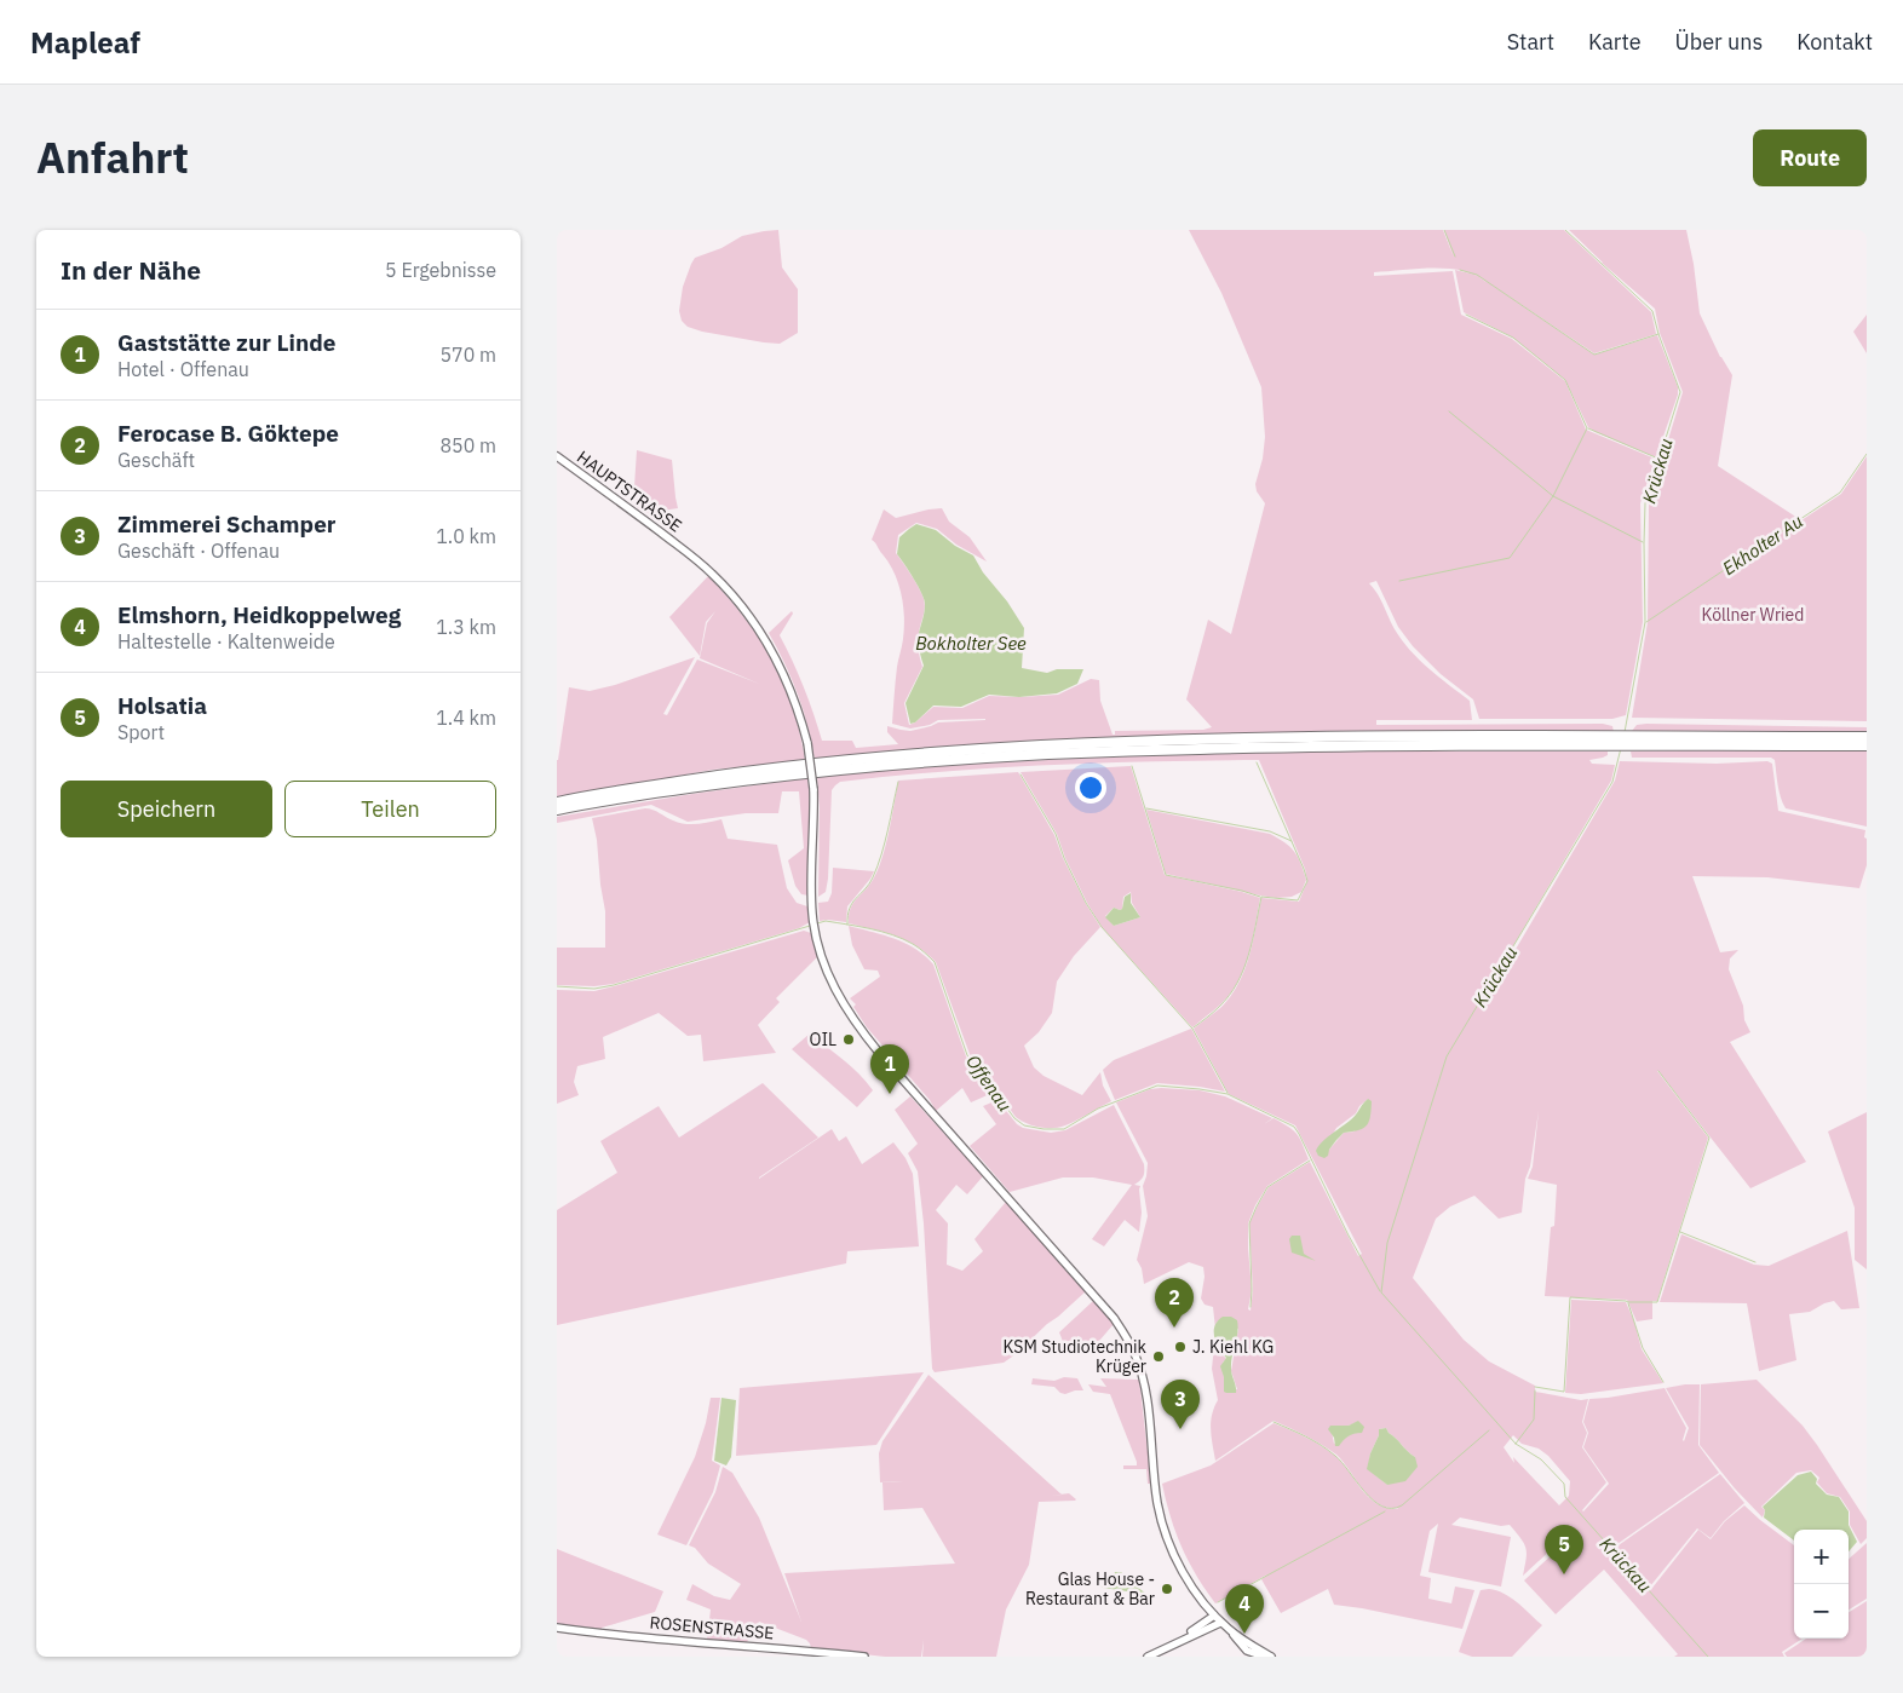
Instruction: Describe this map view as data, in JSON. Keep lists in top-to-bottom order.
{
  "streets": {
    "main road": ["HAUPTSTRASSE", "ROSENSTRASSE"]
  },
  "water": [
    "Krückau",
    "Ekholter Au",
    "Bokholter See",
    "Offenau"
  ],
  "parks": ["Köllner Wried"],
  "places": [
    "OIL",
    "J. Kiehl KG",
    "KSM Studiotechnik Krüger",
    "Glas House - Restaurant & Bar"
  ],
  "page": {
    "header": "Mapleaf",
    "nav": [
      "Start",
      "Karte",
      "Über uns",
      "Kontakt"
    ],
    "title": "Anfahrt",
    "buttons": [
      "Route",
      ["Speichern", "Teilen"]
    ],
    "heading": ["In der Nähe", "5 Ergebnisse"],
    "list": [
      {
        "mark": "1",
        "name": "Gaststätte zur Linde",
        "note": "Hotel · Offenau",
        "value": "570 m"
      },
      {
        "mark": "2",
        "name": "Ferocase B. Göktepe",
        "note": "Geschäft",
        "value": "850 m"
      },
      {
        "mark": "3",
        "name": "Zimmerei Schamper",
        "note": "Geschäft · Offenau",
        "value": "1.0 km"
      },
      {
        "mark": "4",
        "name": "Elmshorn, Heidkoppelweg",
        "note": "Haltestelle · Kaltenweide",
        "value": "1.3 km"
      },
      {
        "mark": "5",
        "name": "Holsatia",
        "note": "Sport",
        "value": "1.4 km"
      }
    ],
    "pins": [
      "1",
      "2",
      "3",
      "5",
      "4"
    ],
    "map_buttons": ["+", "−"]
  }
}
